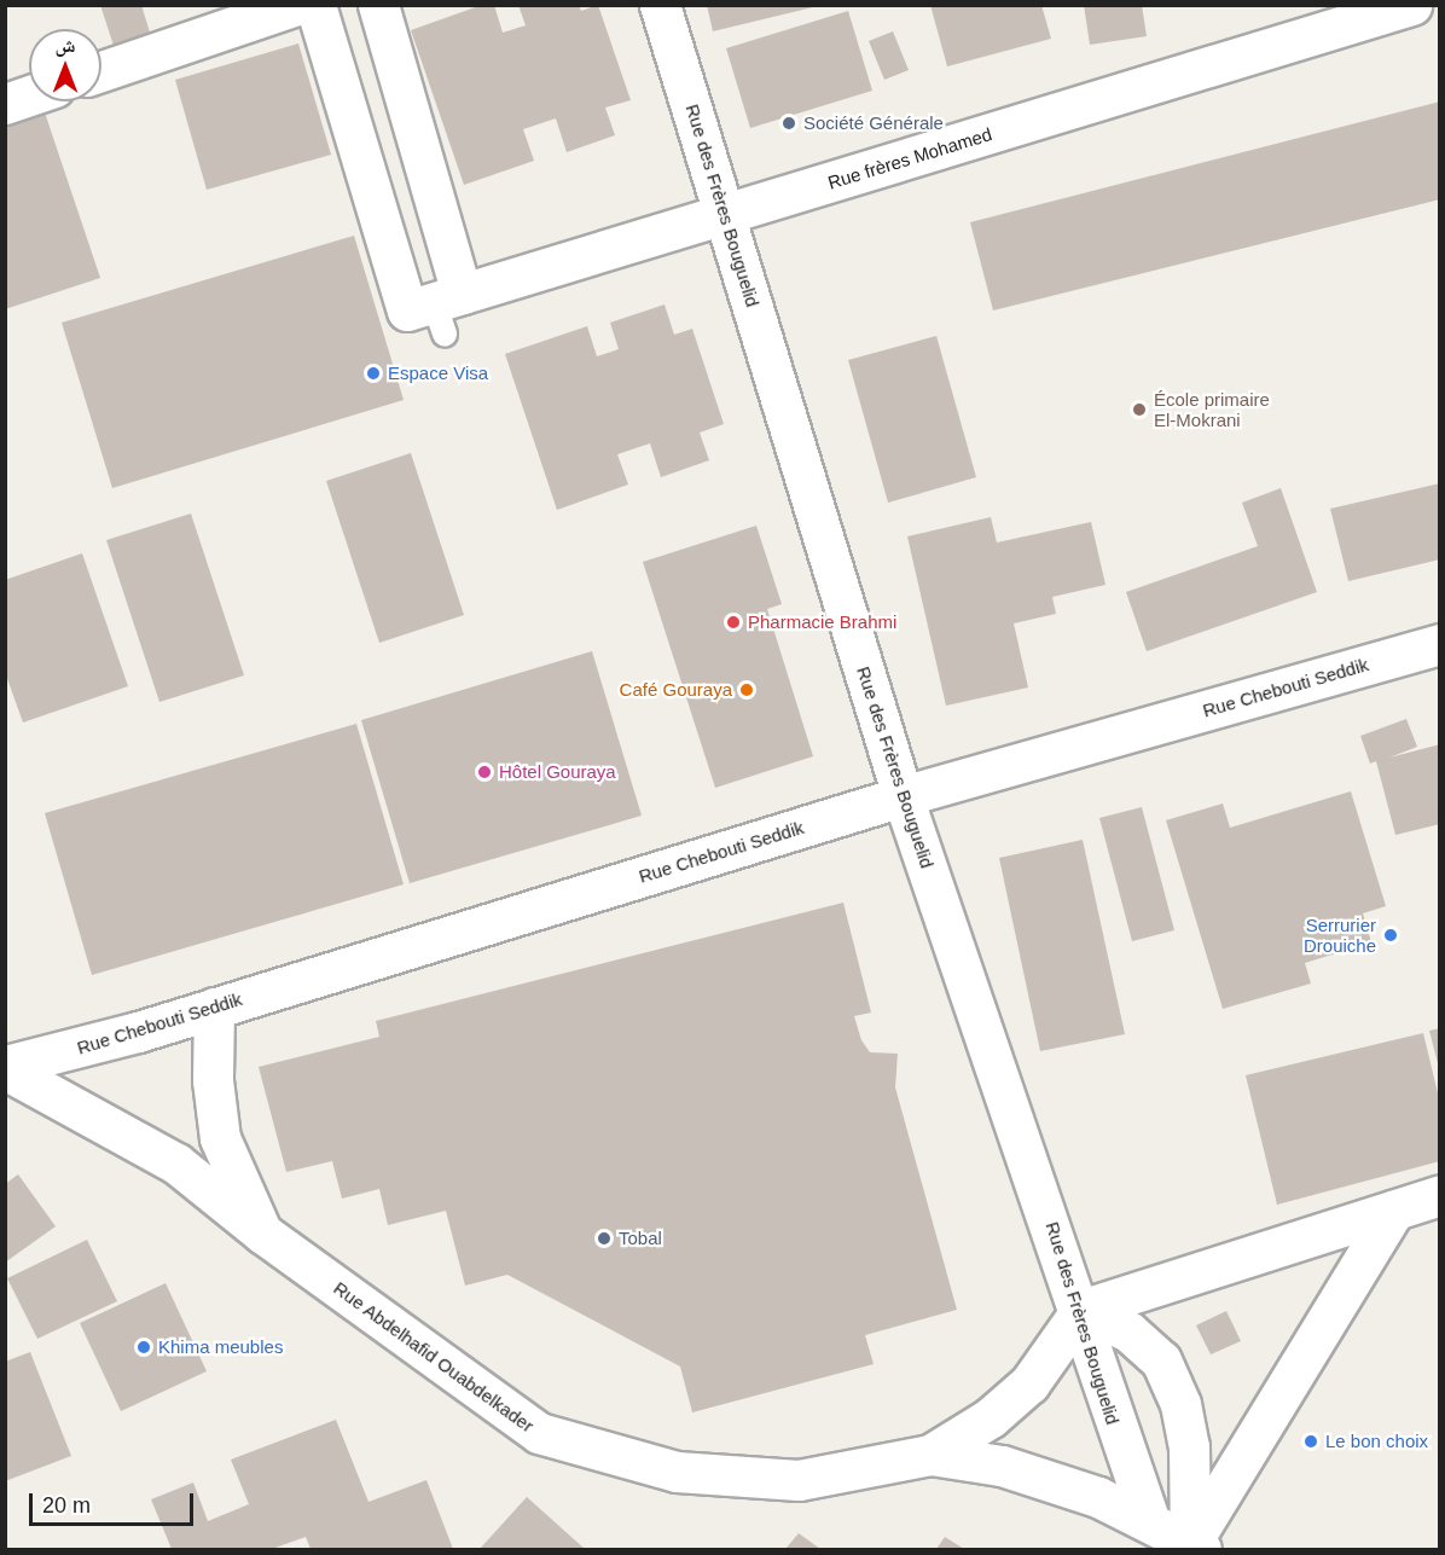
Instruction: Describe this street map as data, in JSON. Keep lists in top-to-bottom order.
{
  "streets": {
    "street": [
      "Rue frères Mohamed",
      "Rue des Frères Bouguelid",
      "Rue Chebouti Seddik",
      "Rue Abdelhafid Ouabdelkader"
    ]
  },
  "crossings": [
    ["Rue frères Mohamed", "Rue des Frères Bouguelid"],
    ["Rue des Frères Bouguelid", "Rue Chebouti Seddik"],
    ["Rue des Frères Bouguelid", "Rue Abdelhafid Ouabdelkader"],
    ["Rue Chebouti Seddik", "Rue Abdelhafid Ouabdelkader"]
  ],
  "places": [
    "Société Générale",
    "Espace Visa",
    "École primaire El-Mokrani",
    "Pharmacie Brahmi",
    "Café Gouraya",
    "Hôtel Gouraya",
    "Serrurier Drouiche",
    "Tobal",
    "Khima meubles",
    "Le bon choix"
  ],
  "scale_bar": "20 m",
  "north": "top"
}
